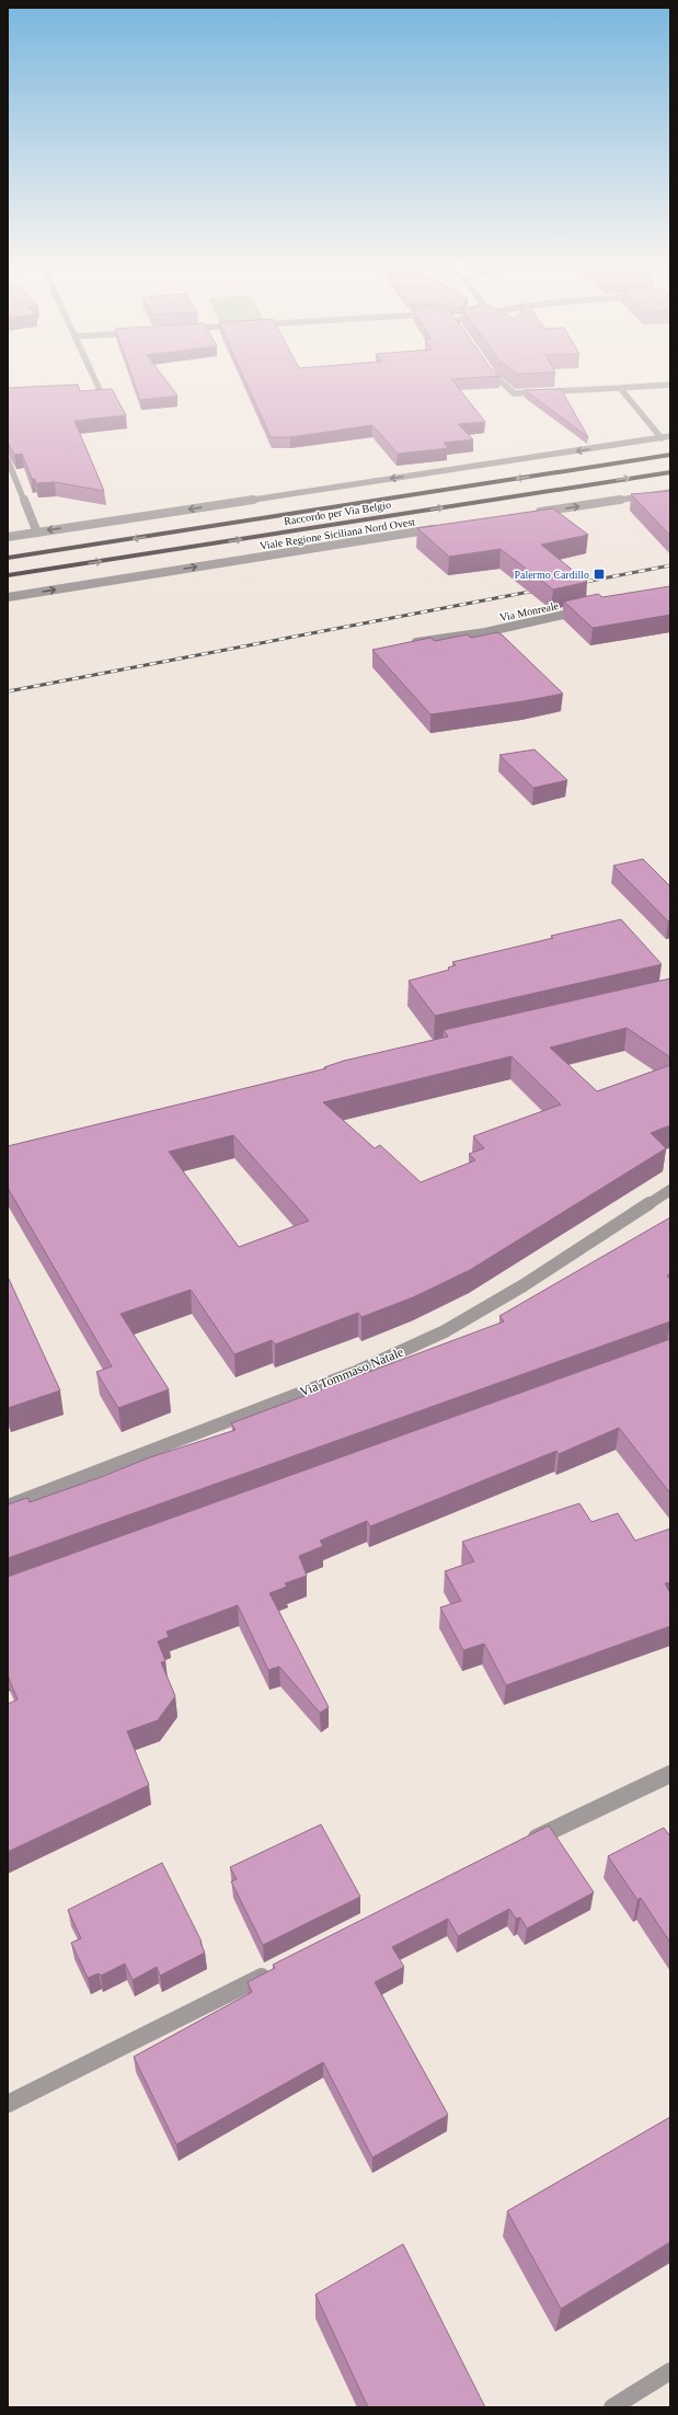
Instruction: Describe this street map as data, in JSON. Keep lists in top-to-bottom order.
{
  "streets": {
    "highway": ["Raccordo per Via Belgio"],
    "street": ["Viale Regione Siciliana Nord Ovest", "Via Monreale", "Via Tommaso Natale"]
  },
  "places": {
    "transit": ["Palermo Cardillo"]
  }
}
